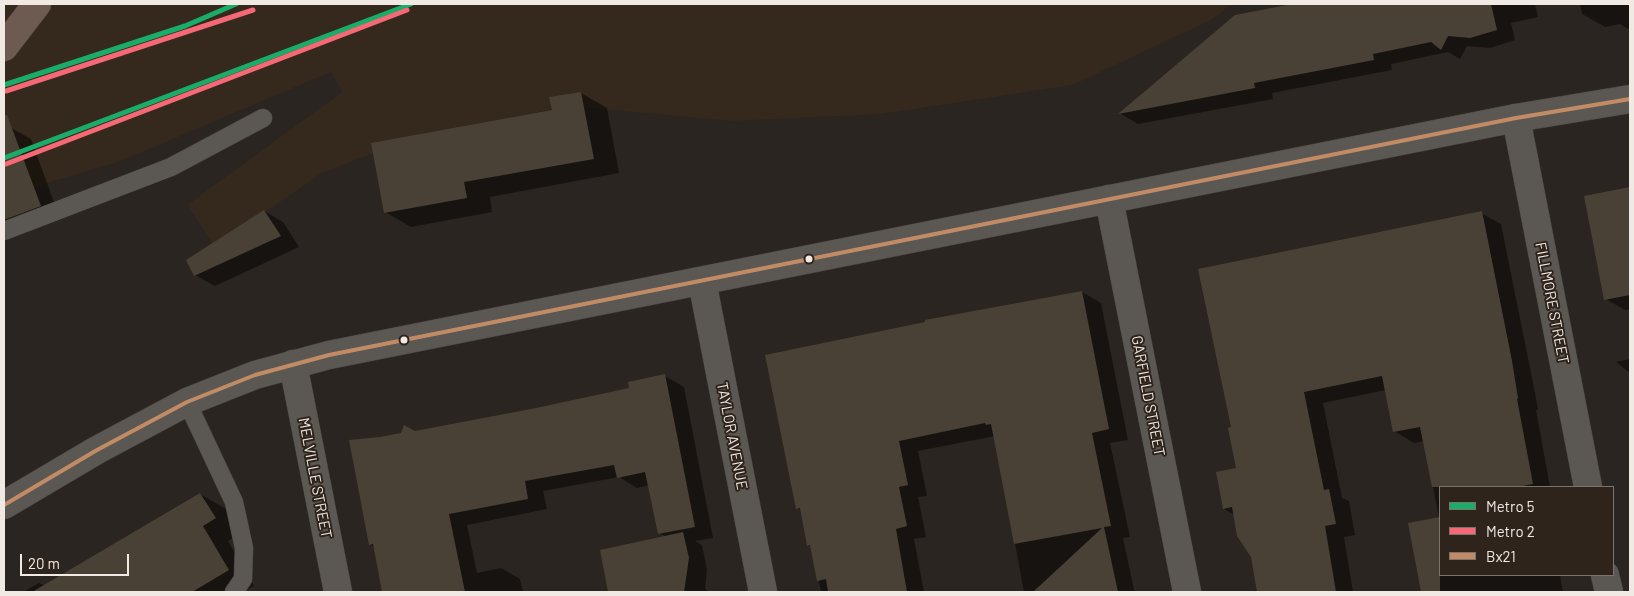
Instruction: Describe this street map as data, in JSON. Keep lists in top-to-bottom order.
{
  "streets": {
    "main road": [
      "FILLMORE STREET",
      "GARFIELD STREET",
      "TAYLOR AVENUE",
      "MELVILLE STREET"
    ]
  },
  "lines": ["metro line 5", "metro line 2", "transit line Bx21"],
  "legend": ["Metro 5", "Metro 2", "Bx21"],
  "scale_bar": "20 m"
}
